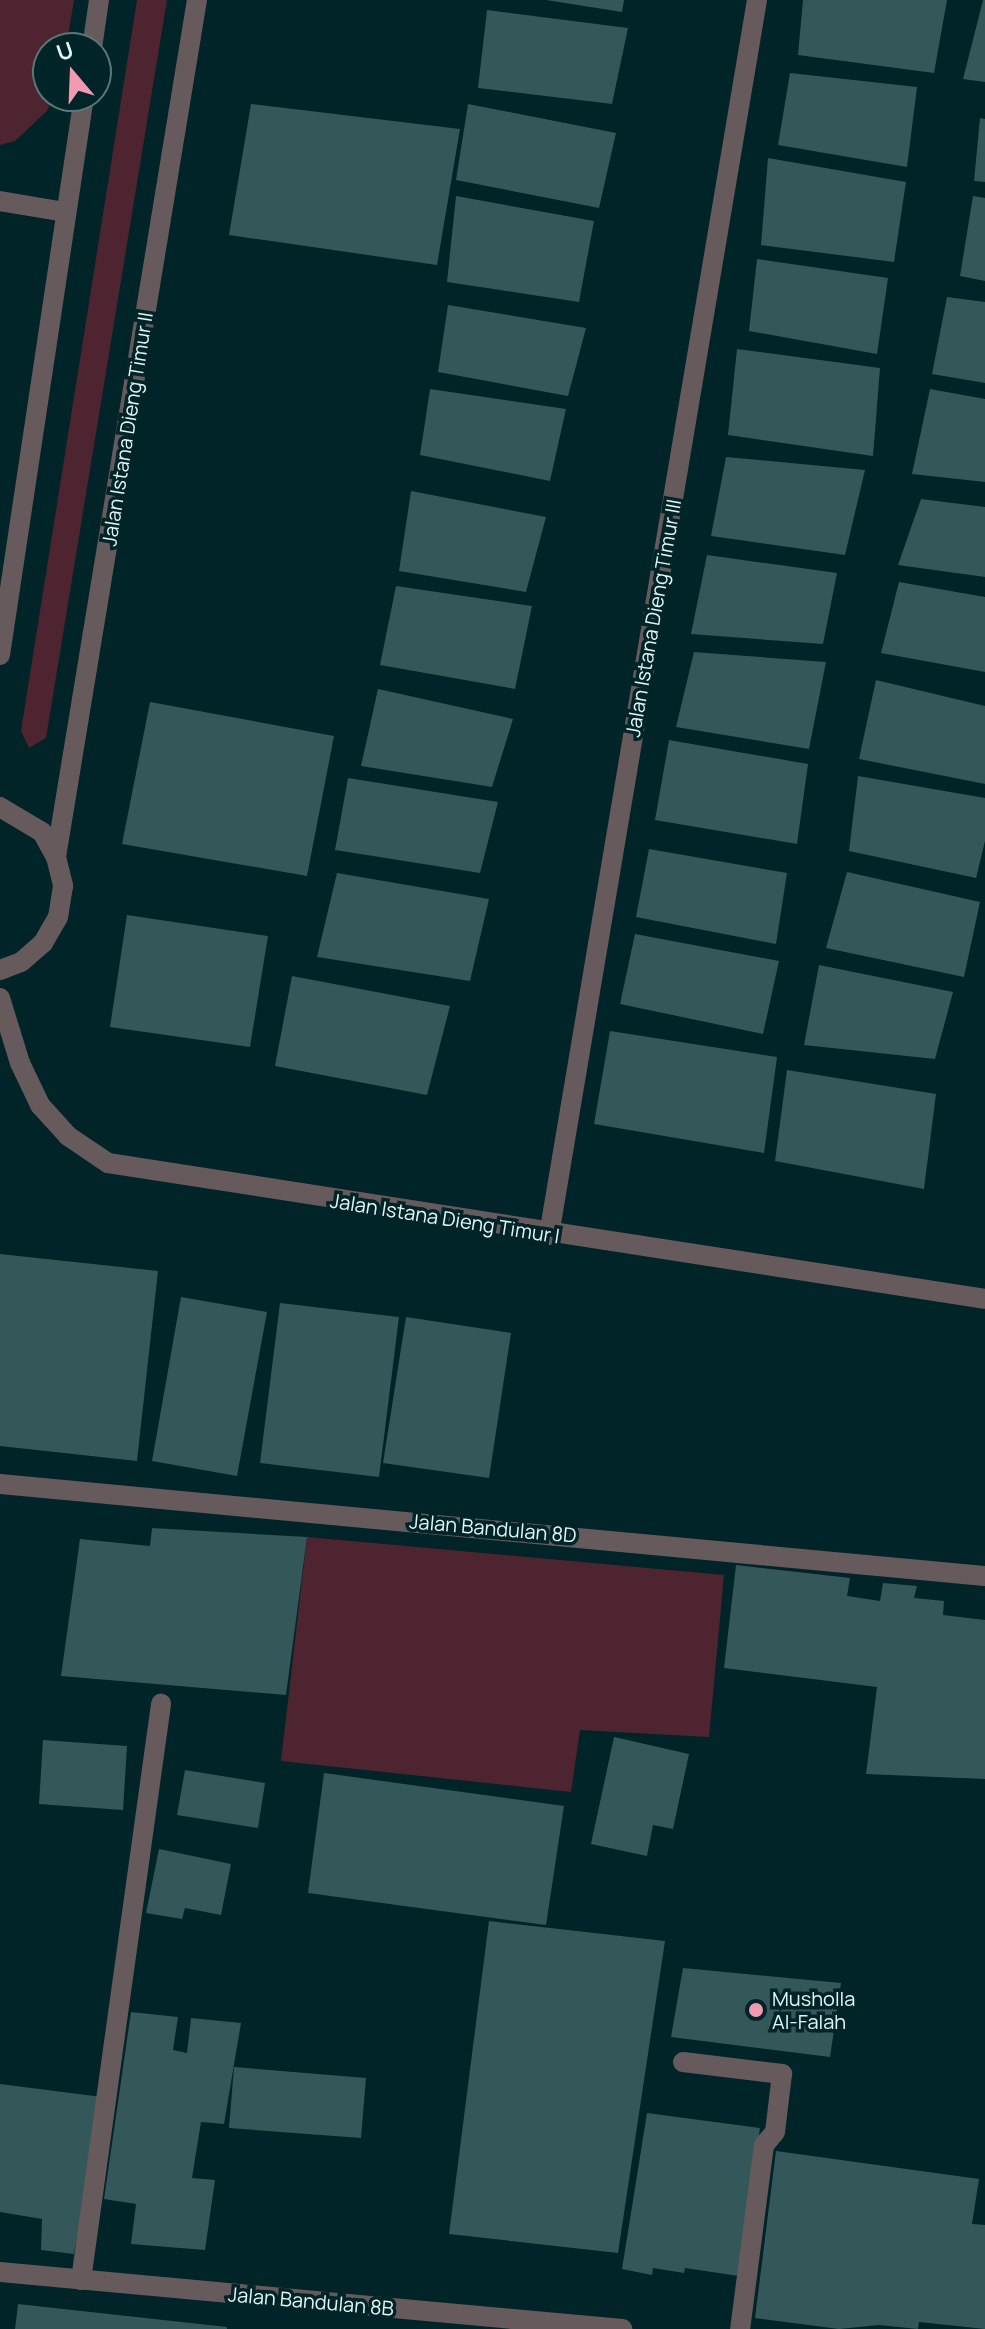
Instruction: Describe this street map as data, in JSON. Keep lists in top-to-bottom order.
{
  "streets": {
    "street": [
      "Jalan Istana Dieng Timur II",
      "Jalan Istana Dieng Timur III",
      "Jalan Istana Dieng Timur I",
      "Jalan Bandulan 8D",
      "Jalan Bandulan 8B"
    ]
  },
  "crossings": [
    ["Jalan Istana Dieng Timur III", "Jalan Istana Dieng Timur I"]
  ],
  "places": ["Musholla Al-Falah"],
  "north": "top"
}
